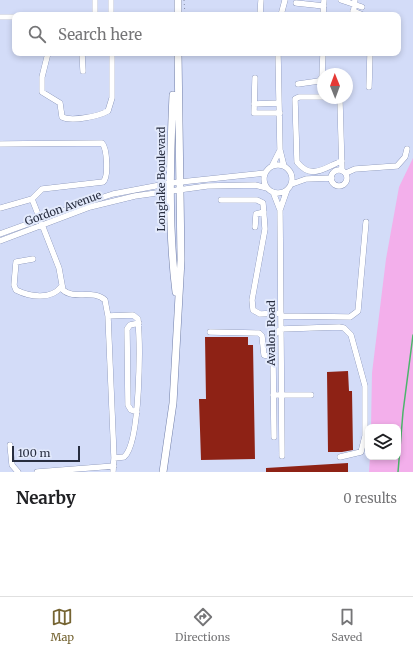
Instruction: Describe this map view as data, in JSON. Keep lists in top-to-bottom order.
{
  "streets": {
    "main road": ["Longlake Boulevard"],
    "street": ["Gordon Avenue", "Avalon Road"]
  },
  "crossings": [
    ["Longlake Boulevard", "Gordon Avenue"],
    ["Gordon Avenue", "Avalon Road"]
  ],
  "scale_bar": "100 m",
  "north": "top",
  "page": {
    "search": "Search here",
    "scale": "100 m",
    "heading": ["Nearby", "0 results"],
    "nav": ["Map", "Directions", "Saved"]
  }
}
